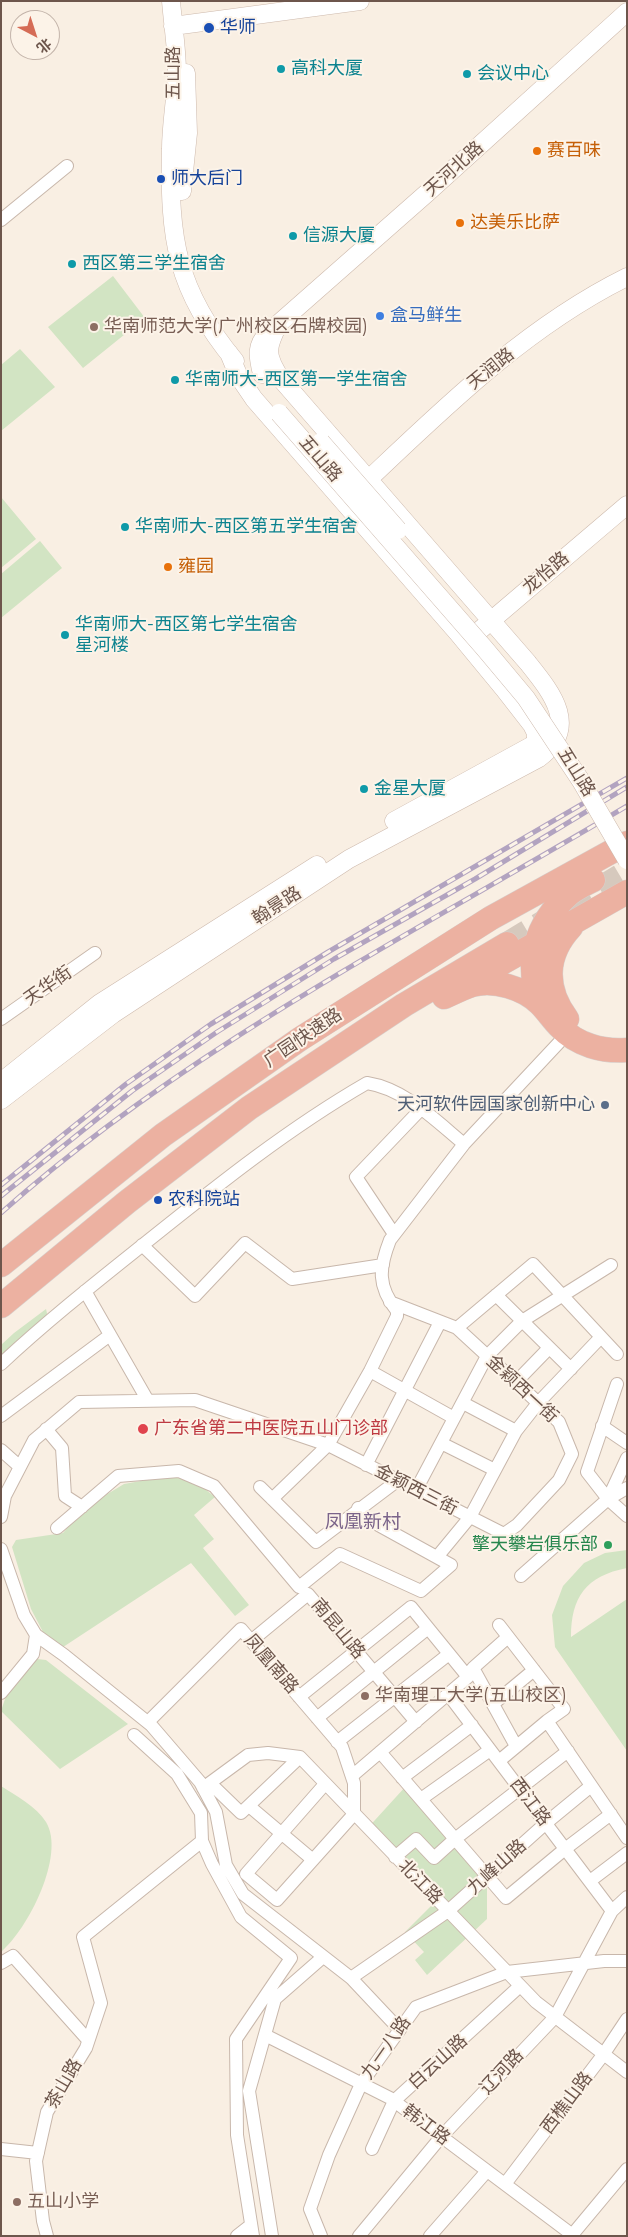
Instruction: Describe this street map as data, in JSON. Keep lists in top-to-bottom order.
{
  "streets": {
    "highway": ["广园快速路"],
    "street": [
      "五山路",
      "天河北路",
      "天润路",
      "龙怡路",
      "翰景路",
      "天华街",
      "金颖西一街",
      "金颖西三街",
      "南昆山路",
      "凤凰南路",
      "西江路",
      "九峰山路",
      "北江路",
      "九一八路",
      "白云山路",
      "辽河路",
      "茶山路",
      "西樵山路",
      "韩江路"
    ]
  },
  "crossings": [
    ["五山路", "天河北路"],
    ["龙怡路", "翰景路"],
    ["金颖西一街", "金颖西三街"],
    ["南昆山路", "凤凰南路"],
    ["凤凰南路", "北江路"],
    ["西江路", "九峰山路"],
    ["西江路", "辽河路"],
    ["九峰山路", "北江路"],
    ["北江路", "九一八路"],
    ["北江路", "白云山路"],
    ["北江路", "辽河路"],
    ["北江路", "西樵山路"],
    ["九一八路", "辽河路"],
    ["九一八路", "韩江路"],
    ["白云山路", "韩江路"],
    ["辽河路", "韩江路"],
    ["西樵山路", "韩江路"]
  ],
  "districts": ["凤凰新村"],
  "places": [
    "华师",
    "高科大厦",
    "会议中心",
    "赛百味",
    "师大后门",
    "达美乐比萨",
    "信源大厦",
    "西区第三学生宿舍",
    "盒马鲜生",
    "华南师范大学(广州校区石牌校园)",
    "华南师大-西区第一学生宿舍",
    "华南师大-西区第五学生宿舍",
    "雍园",
    "华南师大-西区第七学生宿舍 星河楼",
    "金星大厦",
    "天河软件园国家创新中心",
    "农科院站",
    "广东省第二中医院五山门诊部",
    "擎天攀岩俱乐部",
    "华南理工大学(五山校区)",
    "五山小学"
  ],
  "north": "bottom right"
}
